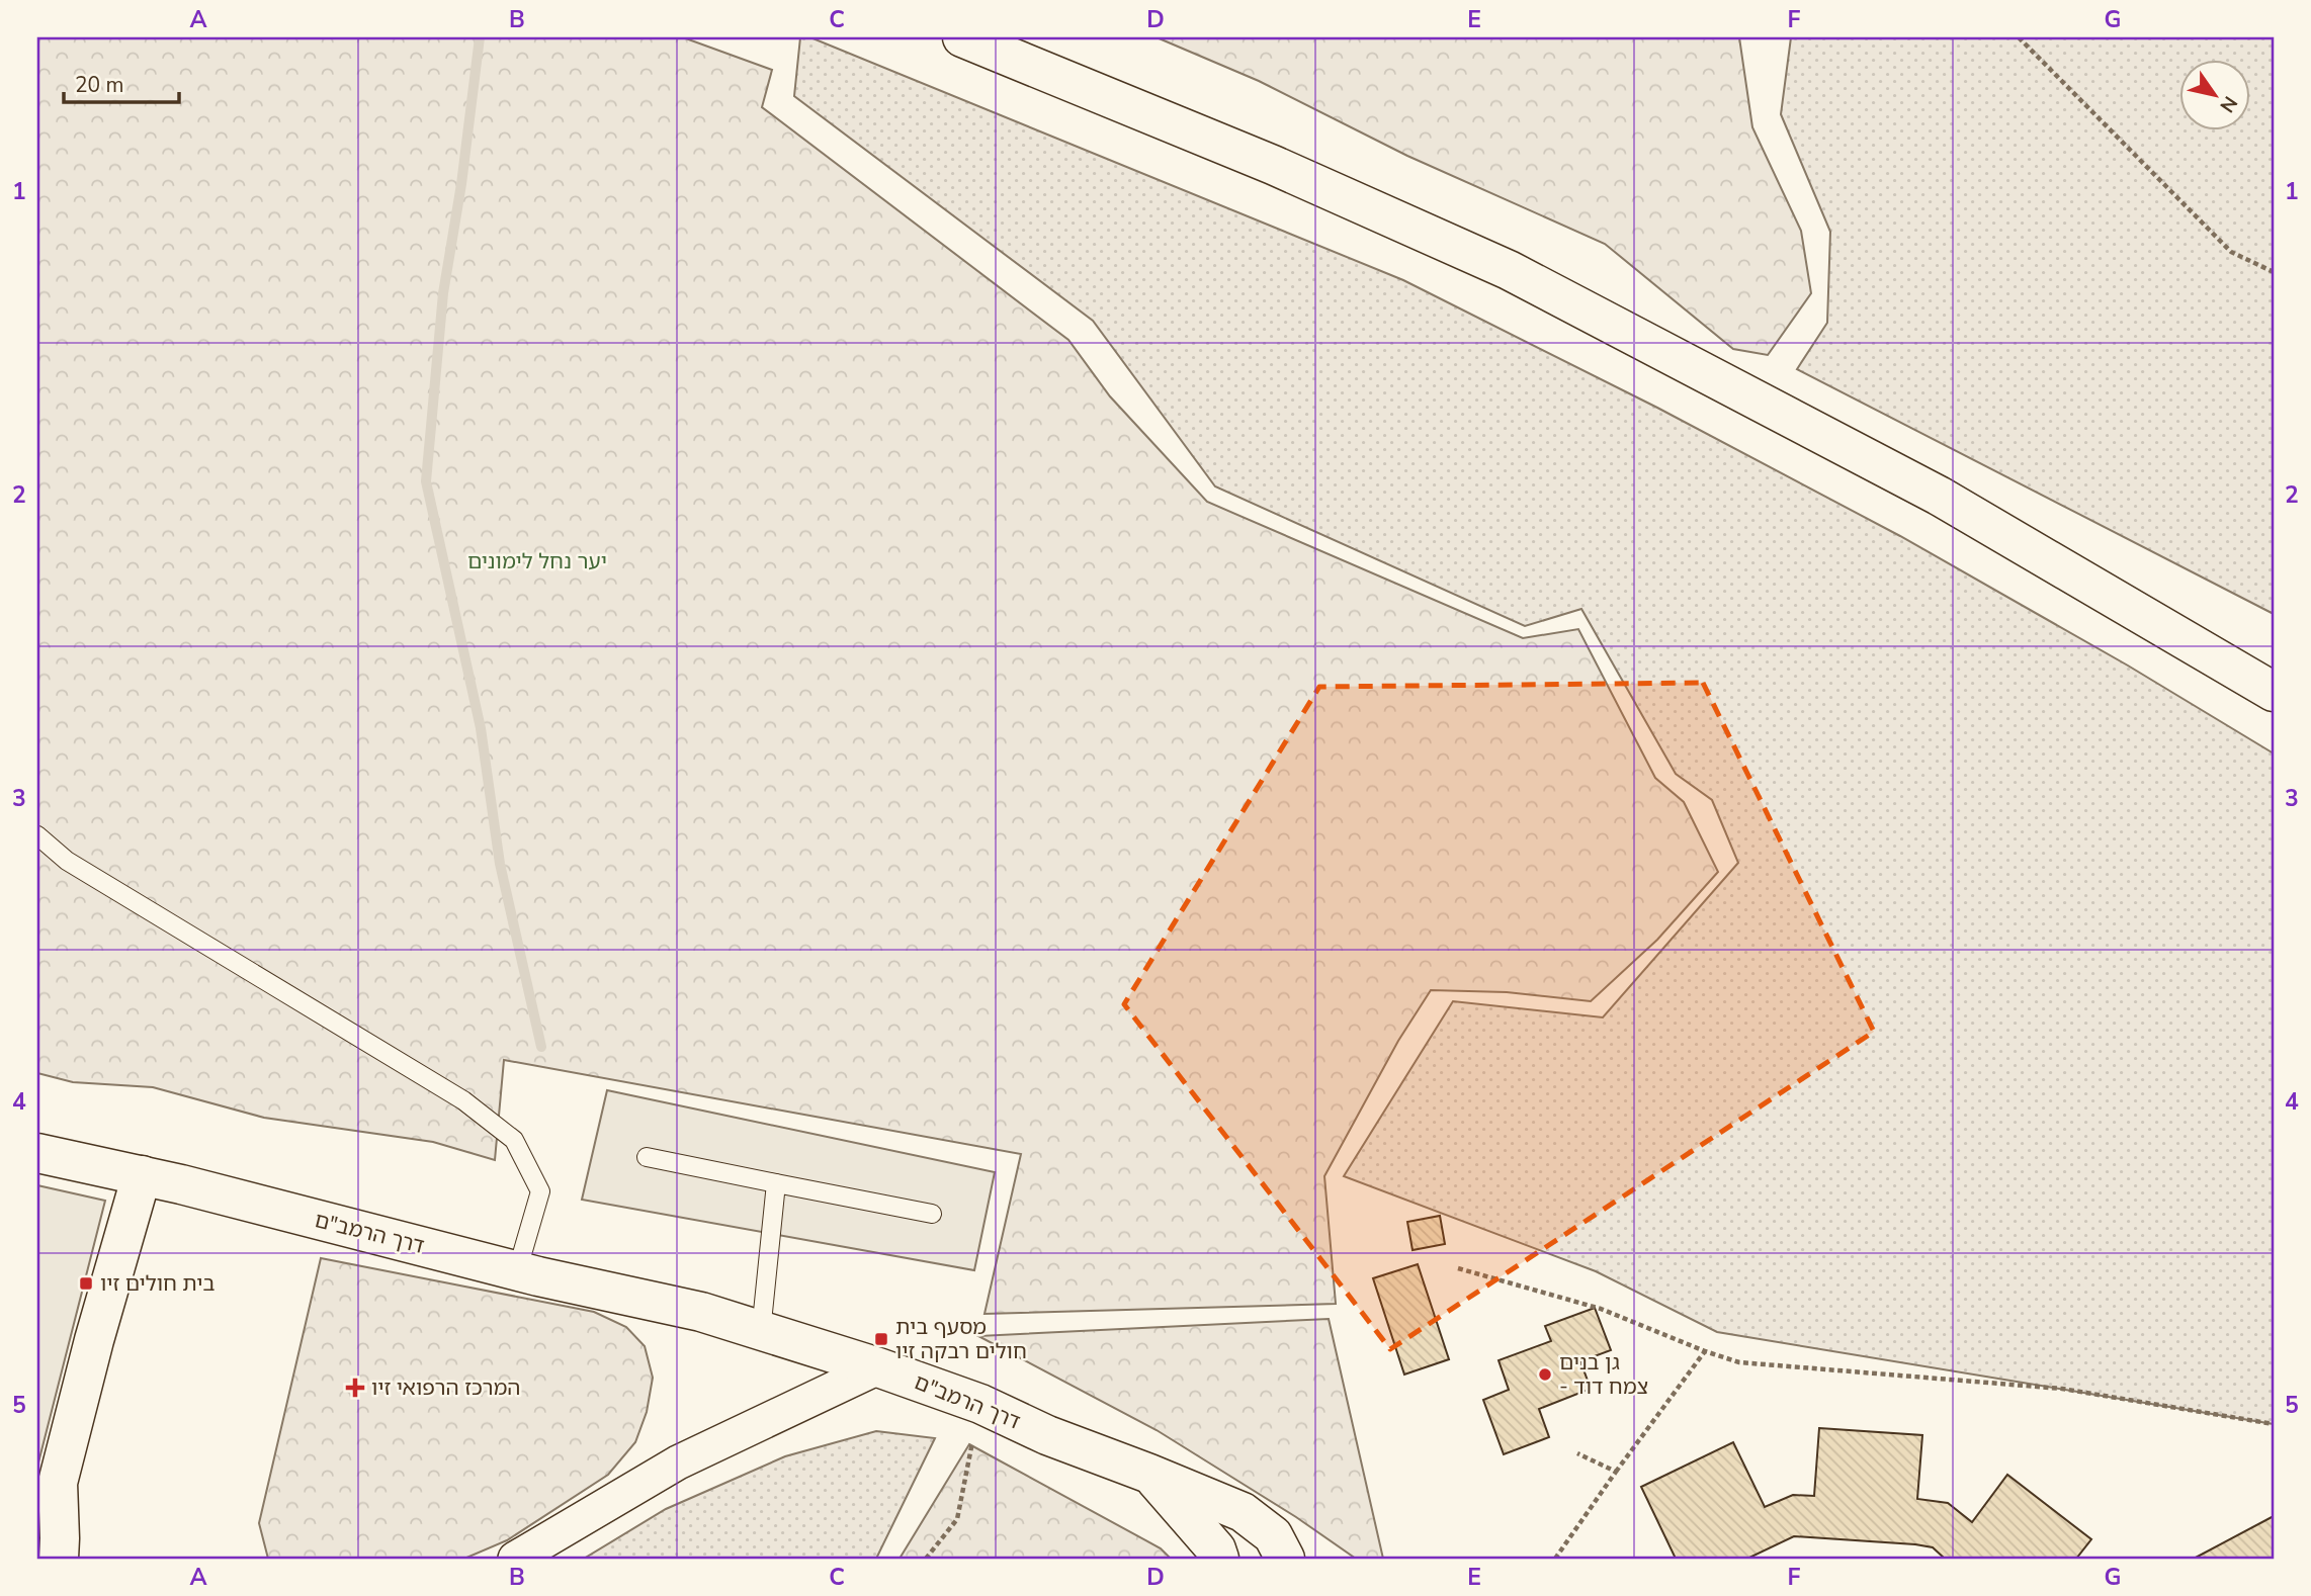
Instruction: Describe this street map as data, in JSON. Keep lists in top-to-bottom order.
{
  "streets": {
    "main road": ["דרך הרמב\"ם"]
  },
  "parks": ["יער נחל לימונים"],
  "places": {
    "transit": ["בית חולים זיו", "מסעף בית חולים רבקה זיו"],
    "other": ["גן בנים - צמח דוד"],
    "health": ["המרכז הרפואי זיו"]
  },
  "scale_bar": "20 m",
  "north": "bottom right",
  "grid": {
    "columns": [
      "A",
      "B",
      "C",
      "D",
      "E",
      "F",
      "G"
    ],
    "rows": [
      "1",
      "2",
      "3",
      "4",
      "5"
    ]
  }
}
